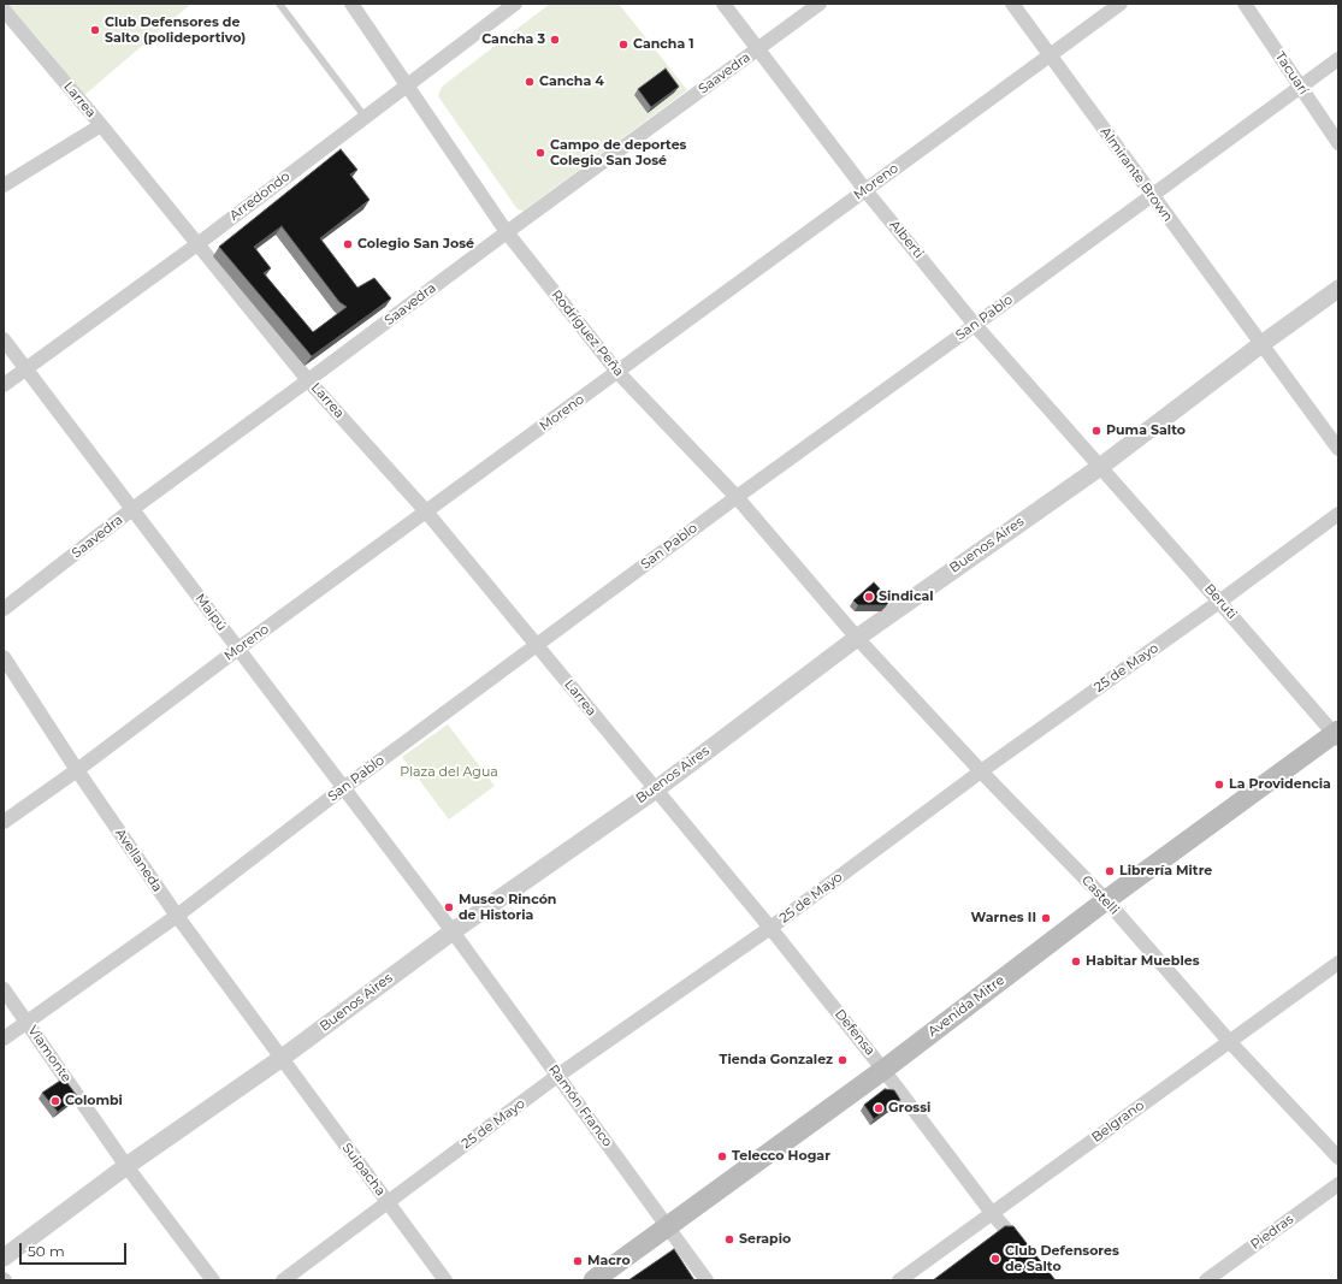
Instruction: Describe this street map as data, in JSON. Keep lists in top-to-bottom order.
{
  "streets": {
    "main road": ["Avenida Mitre"],
    "street": [
      "Saavedra",
      "Tacuarí",
      "Larrea",
      "Almirante Brown",
      "Moreno",
      "Arredondo",
      "Alberti",
      "San Pablo",
      "Rodríguez Peña",
      "Buenos Aires",
      "Beruti",
      "Maipú",
      "25 de Mayo",
      "Avellaneda",
      "Castelli",
      "Defensa",
      "Viamonte",
      "Ramón Franco",
      "Belgrano",
      "Suipacha",
      "Piedras"
    ]
  },
  "crossings": [
    ["Saavedra", "Larrea"],
    ["Saavedra", "Alberti"],
    ["Saavedra", "Rodríguez Peña"],
    ["Saavedra", "Maipú"],
    ["Tacuarí", "San Pablo"],
    ["Larrea", "Moreno"],
    ["Larrea", "Arredondo"],
    ["Larrea", "San Pablo"],
    ["Larrea", "Buenos Aires"],
    ["Larrea", "Defensa"],
    ["Almirante Brown", "Moreno"],
    ["Almirante Brown", "San Pablo"],
    ["Almirante Brown", "Buenos Aires"],
    ["Moreno", "Alberti"],
    ["Moreno", "Rodríguez Peña"],
    ["Moreno", "Maipú"],
    ["Moreno", "Avellaneda"],
    ["Arredondo", "Rodríguez Peña"],
    ["Arredondo", "Maipú"],
    ["Alberti", "San Pablo"],
    ["Alberti", "Buenos Aires"],
    ["Alberti", "Beruti"],
    ["San Pablo", "Rodríguez Peña"],
    ["San Pablo", "Maipú"],
    ["San Pablo", "Avellaneda"],
    ["San Pablo", "Viamonte"],
    ["Rodríguez Peña", "Buenos Aires"],
    ["Rodríguez Peña", "Castelli"],
    ["Buenos Aires", "Beruti"],
    ["Buenos Aires", "Maipú"],
    ["Buenos Aires", "Avellaneda"],
    ["Buenos Aires", "Castelli"],
    ["Buenos Aires", "Defensa"],
    ["Buenos Aires", "Viamonte"],
    ["Buenos Aires", "Ramón Franco"],
    ["Buenos Aires", "Suipacha"],
    ["Beruti", "25 de Mayo"],
    ["Beruti", "Avenida Mitre"],
    ["Maipú", "Ramón Franco"],
    ["25 de Mayo", "Castelli"],
    ["25 de Mayo", "Defensa"],
    ["25 de Mayo", "Ramón Franco"],
    ["25 de Mayo", "Suipacha"],
    ["Avellaneda", "Suipacha"],
    ["Castelli", "Avenida Mitre"],
    ["Castelli", "Belgrano"],
    ["Avenida Mitre", "Defensa"],
    ["Avenida Mitre", "Ramón Franco"],
    ["Defensa", "Belgrano"]
  ],
  "parks": ["Plaza del Agua"],
  "places": [
    "Club Defensores de Salto (polideportivo)",
    "Cancha 3",
    "Cancha 1",
    "Cancha 4",
    "Campo de deportes Colegio San José",
    "Colegio San José",
    "Puma Salto",
    "Sindical",
    "La Providencia",
    "Librería Mitre",
    "Museo Rincón de Historia",
    "Warnes II",
    "Habitar Muebles",
    "Tienda Gonzalez",
    "Colombi",
    "Grossi",
    "Telecco Hogar",
    "Serapio",
    "Club Defensores de Salto",
    "Macro"
  ],
  "scale_bar": "50 m"
}
